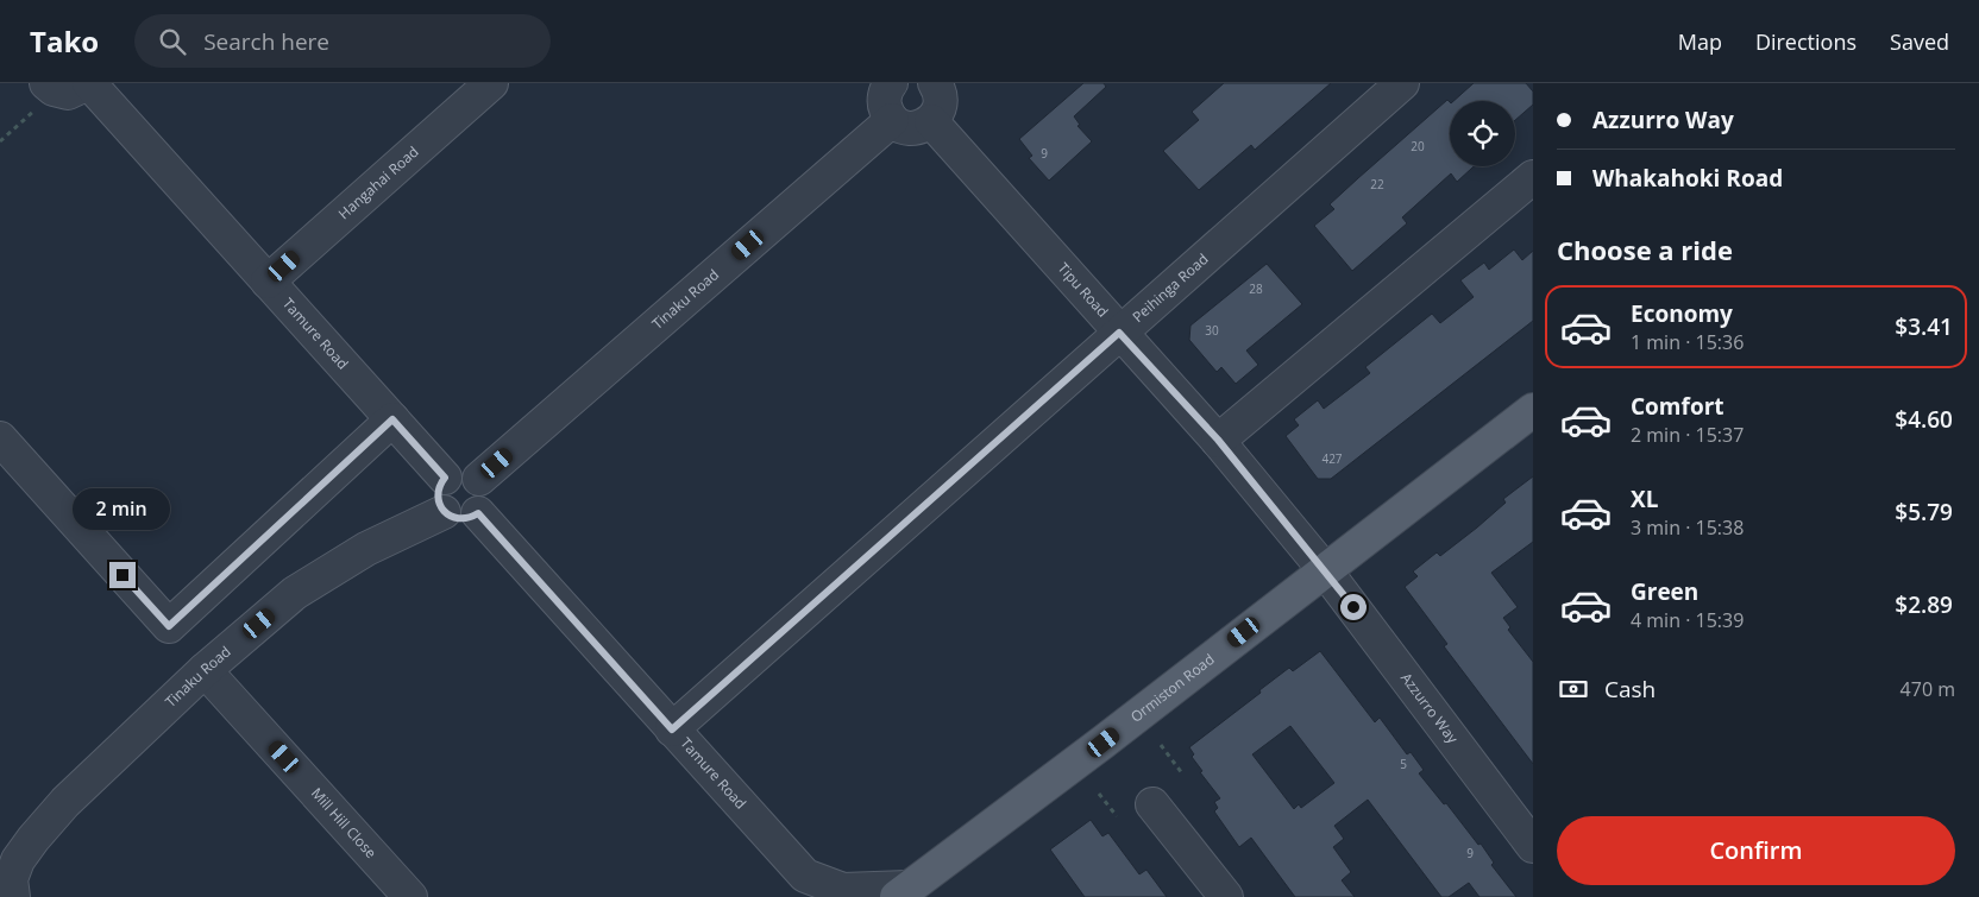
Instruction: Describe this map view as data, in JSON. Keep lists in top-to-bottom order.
{
  "streets": {
    "main road": ["Ormiston Road"],
    "street": [
      "Hangahai Road",
      "Peihinga Road",
      "Tipu Road",
      "Tinaku Road",
      "Tamure Road",
      "Azzurro Way",
      "Mill Hill Close"
    ]
  },
  "crossings": [
    ["Hangahai Road", "Tamure Road"],
    ["Peihinga Road", "Tipu Road"],
    ["Peihinga Road", "Tamure Road"],
    ["Tipu Road", "Ormiston Road"],
    ["Tipu Road", "Azzurro Way"],
    ["Tinaku Road", "Tamure Road"],
    ["Tinaku Road", "Mill Hill Close"],
    ["Tamure Road", "Ormiston Road"],
    ["Ormiston Road", "Azzurro Way"]
  ],
  "house_numbers": [
    "20",
    "9",
    "22",
    "28",
    "30",
    "427",
    "5",
    "9"
  ],
  "page": {
    "header": "Tako",
    "search": "Search here",
    "nav": ["Map", "Directions", "Saved"],
    "banner": ["Azzurro Way", "Whakahoki Road"],
    "heading": "Choose a ride",
    "list": [
      {
        "name": "Economy",
        "note": "1 min · 15:36",
        "value": "$3.41"
      },
      {
        "name": "Comfort",
        "note": "2 min · 15:37",
        "value": "$4.60"
      },
      {
        "name": "XL",
        "note": "3 min · 15:38",
        "value": "$5.79"
      },
      {
        "name": "Green",
        "note": "4 min · 15:39",
        "value": "$2.89"
      }
    ],
    "bubble": "2 min",
    "pay": ["Cash", "470 m"],
    "buttons": "Confirm"
  }
}
